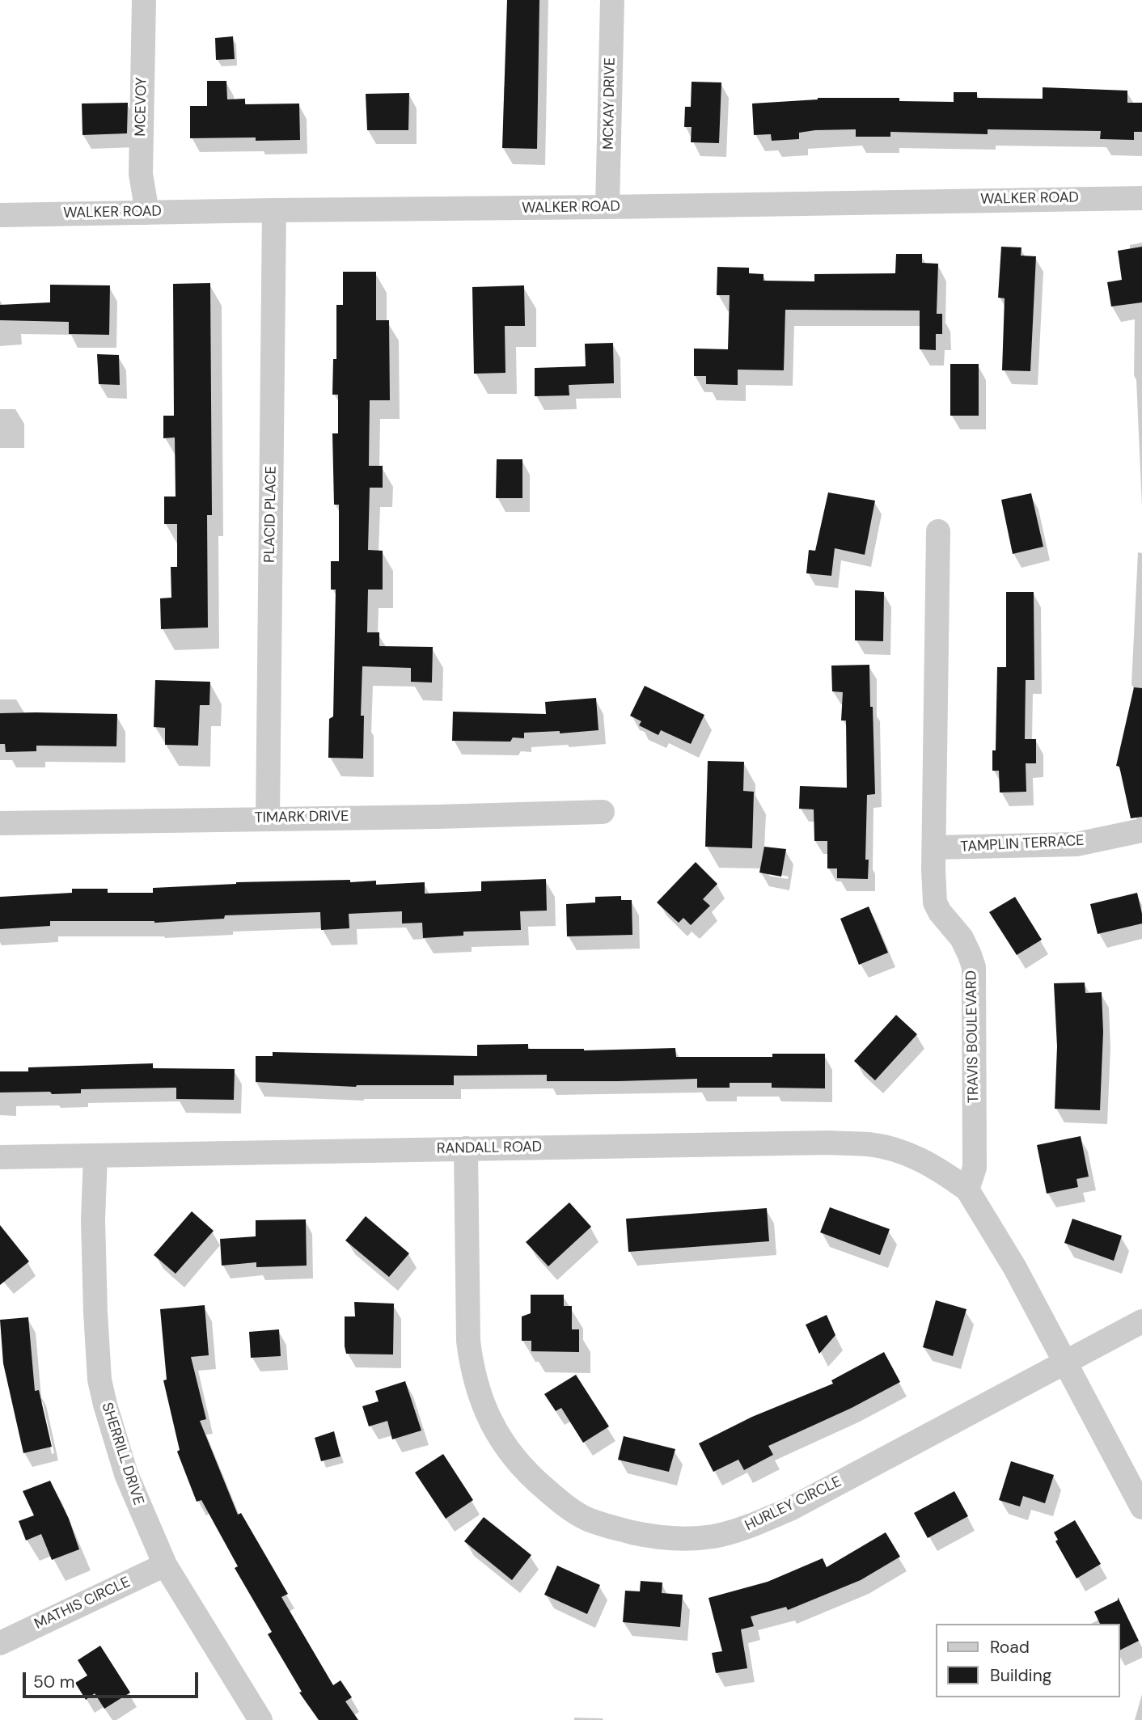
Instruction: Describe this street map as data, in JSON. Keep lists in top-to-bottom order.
{
  "streets": {
    "street": [
      "MCKAY DRIVE",
      "MCEVOY",
      "WALKER ROAD",
      "PLACID PLACE",
      "TIMARK DRIVE",
      "TAMPLIN TERRACE",
      "TRAVIS BOULEVARD",
      "RANDALL ROAD",
      "SHERRILL DRIVE",
      "HURLEY CIRCLE",
      "MATHIS CIRCLE"
    ]
  },
  "crossings": [
    ["MCKAY DRIVE", "WALKER ROAD"],
    ["MCEVOY", "WALKER ROAD"],
    ["WALKER ROAD", "PLACID PLACE"],
    ["PLACID PLACE", "TIMARK DRIVE"],
    ["TAMPLIN TERRACE", "TRAVIS BOULEVARD"],
    ["TRAVIS BOULEVARD", "RANDALL ROAD"],
    ["RANDALL ROAD", "SHERRILL DRIVE"],
    ["RANDALL ROAD", "HURLEY CIRCLE"],
    ["SHERRILL DRIVE", "MATHIS CIRCLE"]
  ],
  "legend": ["Road", "Building"],
  "scale_bar": "50 m"
}
